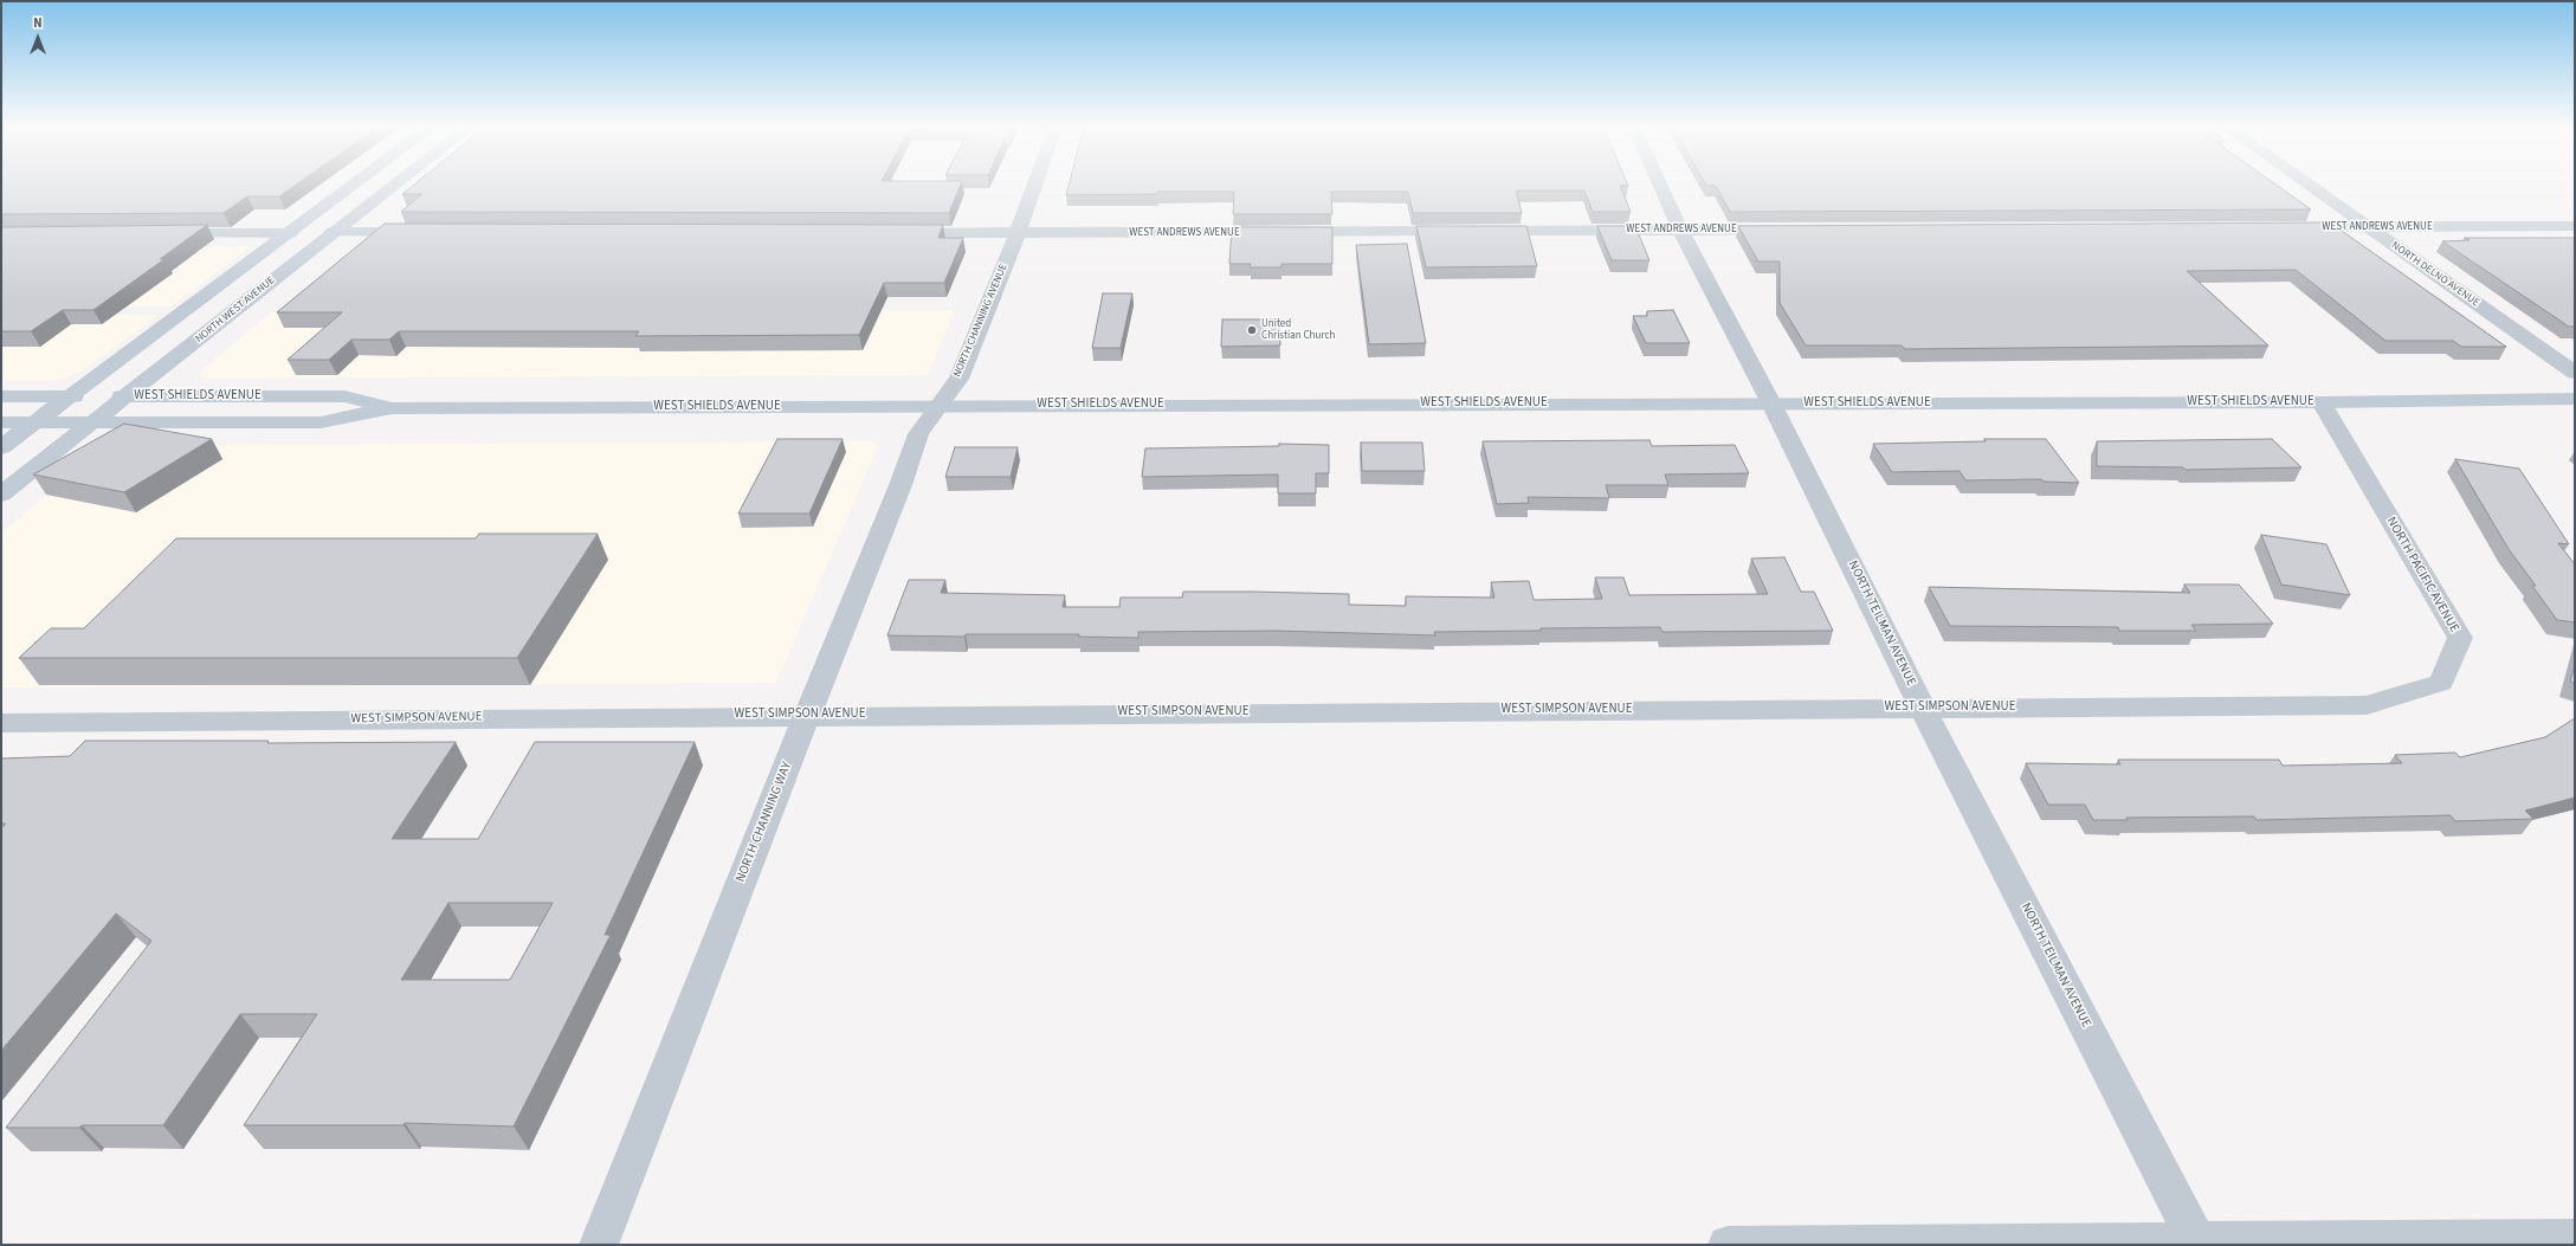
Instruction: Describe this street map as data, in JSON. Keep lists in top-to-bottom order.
{
  "streets": {
    "main road": ["NORTH WEST AVENUE", "WEST SHIELDS AVENUE"],
    "street": [
      "WEST ANDREWS AVENUE",
      "NORTH DELNO AVENUE",
      "NORTH CHANNING AVENUE",
      "NORTH PACIFIC AVENUE",
      "NORTH TEILMAN AVENUE",
      "WEST SIMPSON AVENUE",
      "NORTH CHANNING WAY"
    ]
  },
  "crossings": [
    ["WEST ANDREWS AVENUE", "NORTH DELNO AVENUE"],
    ["WEST ANDREWS AVENUE", "NORTH CHANNING AVENUE"],
    ["WEST ANDREWS AVENUE", "NORTH TEILMAN AVENUE"],
    ["NORTH WEST AVENUE", "WEST SHIELDS AVENUE"],
    ["NORTH CHANNING AVENUE", "WEST SHIELDS AVENUE"],
    ["NORTH CHANNING AVENUE", "NORTH CHANNING WAY"],
    ["WEST SHIELDS AVENUE", "NORTH PACIFIC AVENUE"],
    ["WEST SHIELDS AVENUE", "NORTH TEILMAN AVENUE"],
    ["WEST SHIELDS AVENUE", "NORTH CHANNING WAY"],
    ["NORTH PACIFIC AVENUE", "WEST SIMPSON AVENUE"],
    ["NORTH TEILMAN AVENUE", "WEST SIMPSON AVENUE"],
    ["WEST SIMPSON AVENUE", "NORTH CHANNING WAY"]
  ],
  "places": ["United Christian Church"],
  "north": "top"
}
